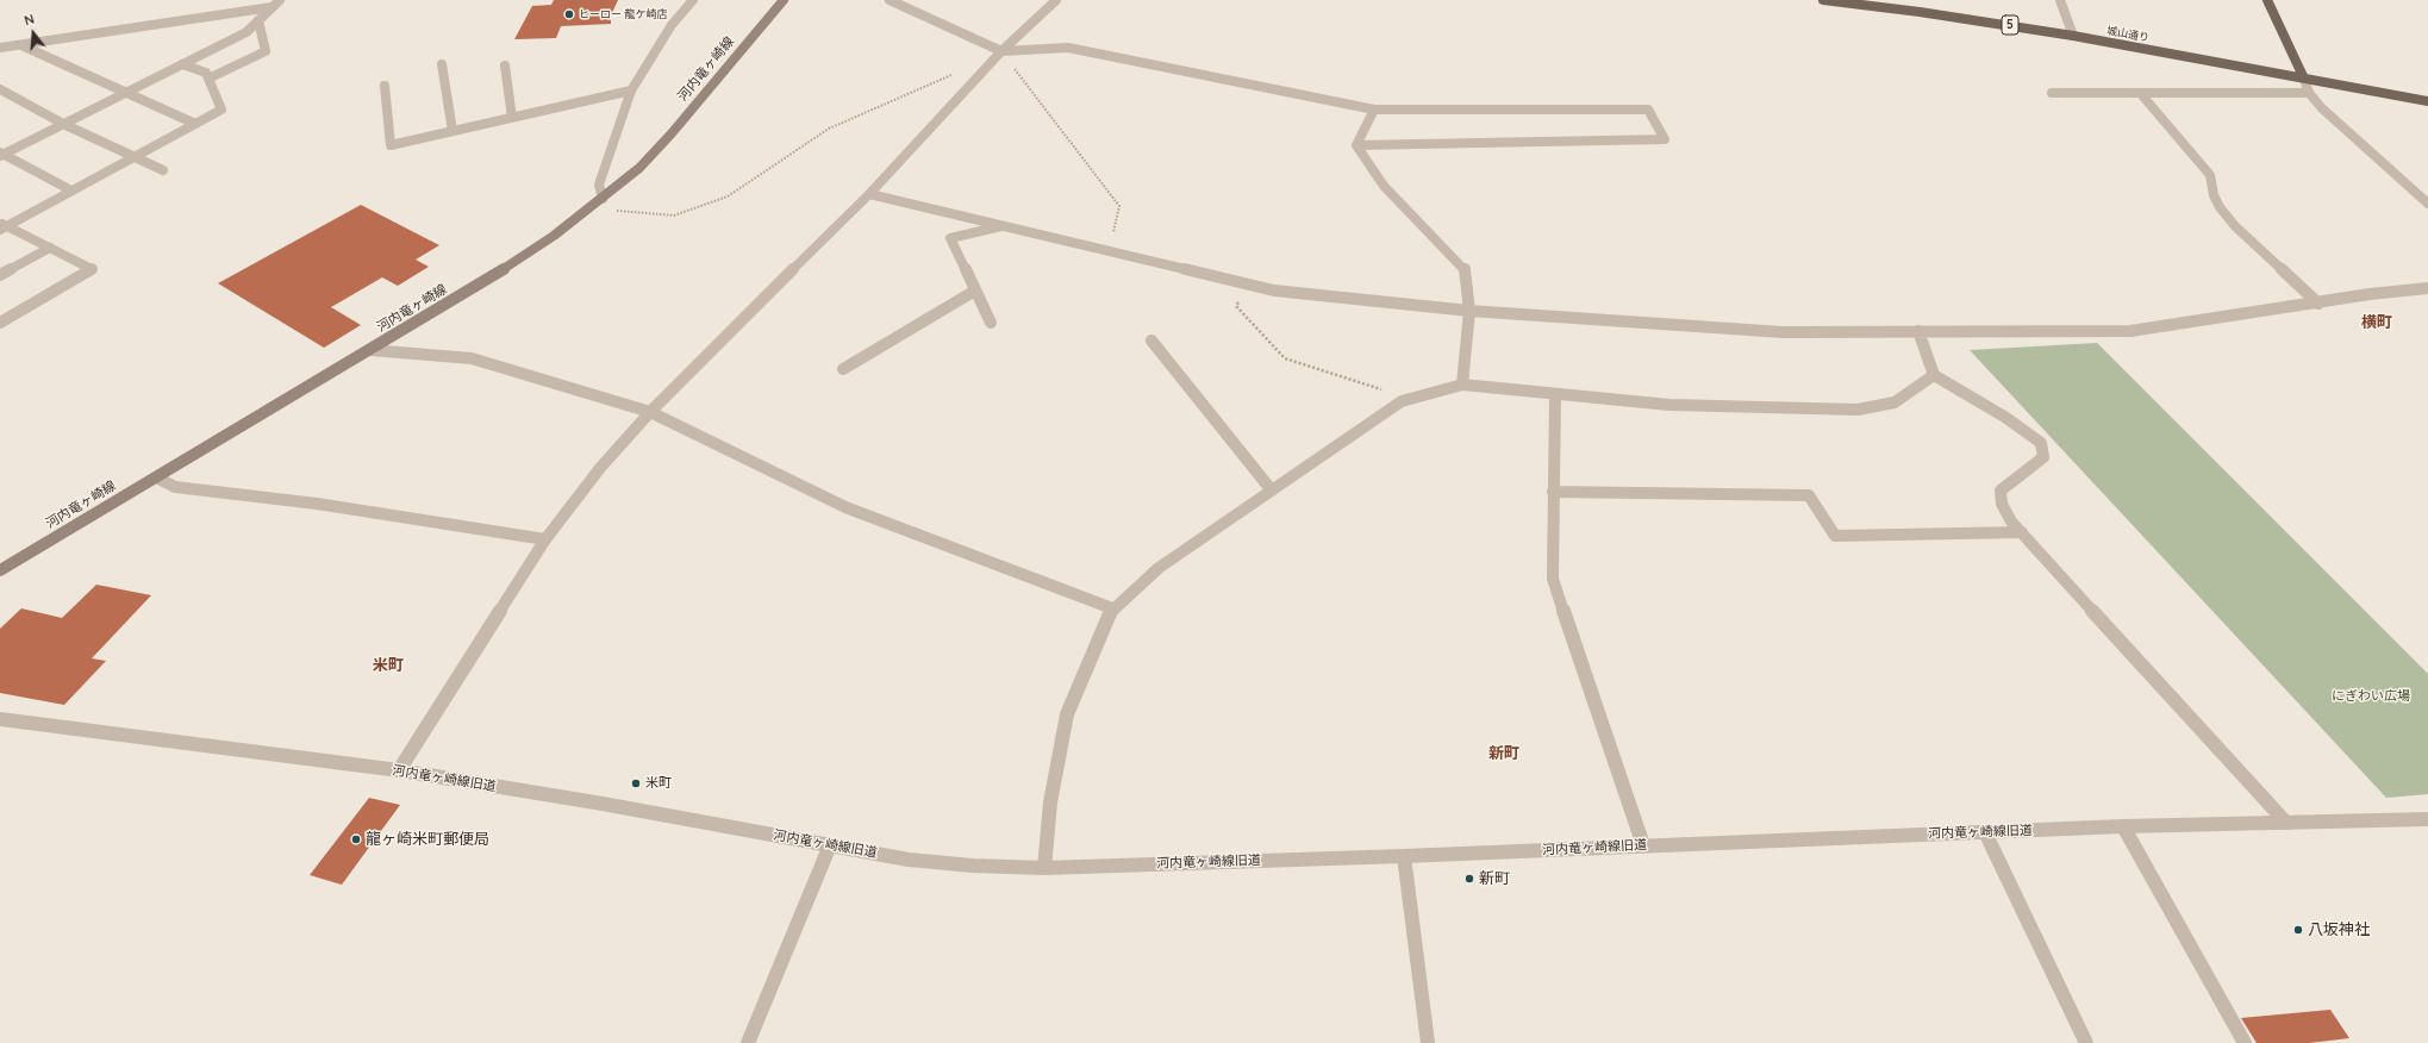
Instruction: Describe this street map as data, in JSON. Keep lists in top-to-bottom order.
{
  "streets": {
    "main road": ["5", "城山通り", "河内竜ヶ崎線"],
    "street": ["河内竜ヶ崎線旧道"]
  },
  "districts": ["横町", "米町", "新町"],
  "parks": ["にぎわい広場"],
  "places": [
    "ヒーロー 龍ケ崎店",
    "米町",
    "龍ヶ崎米町郵便局",
    "新町",
    "八坂神社"
  ],
  "north": "top"
}
